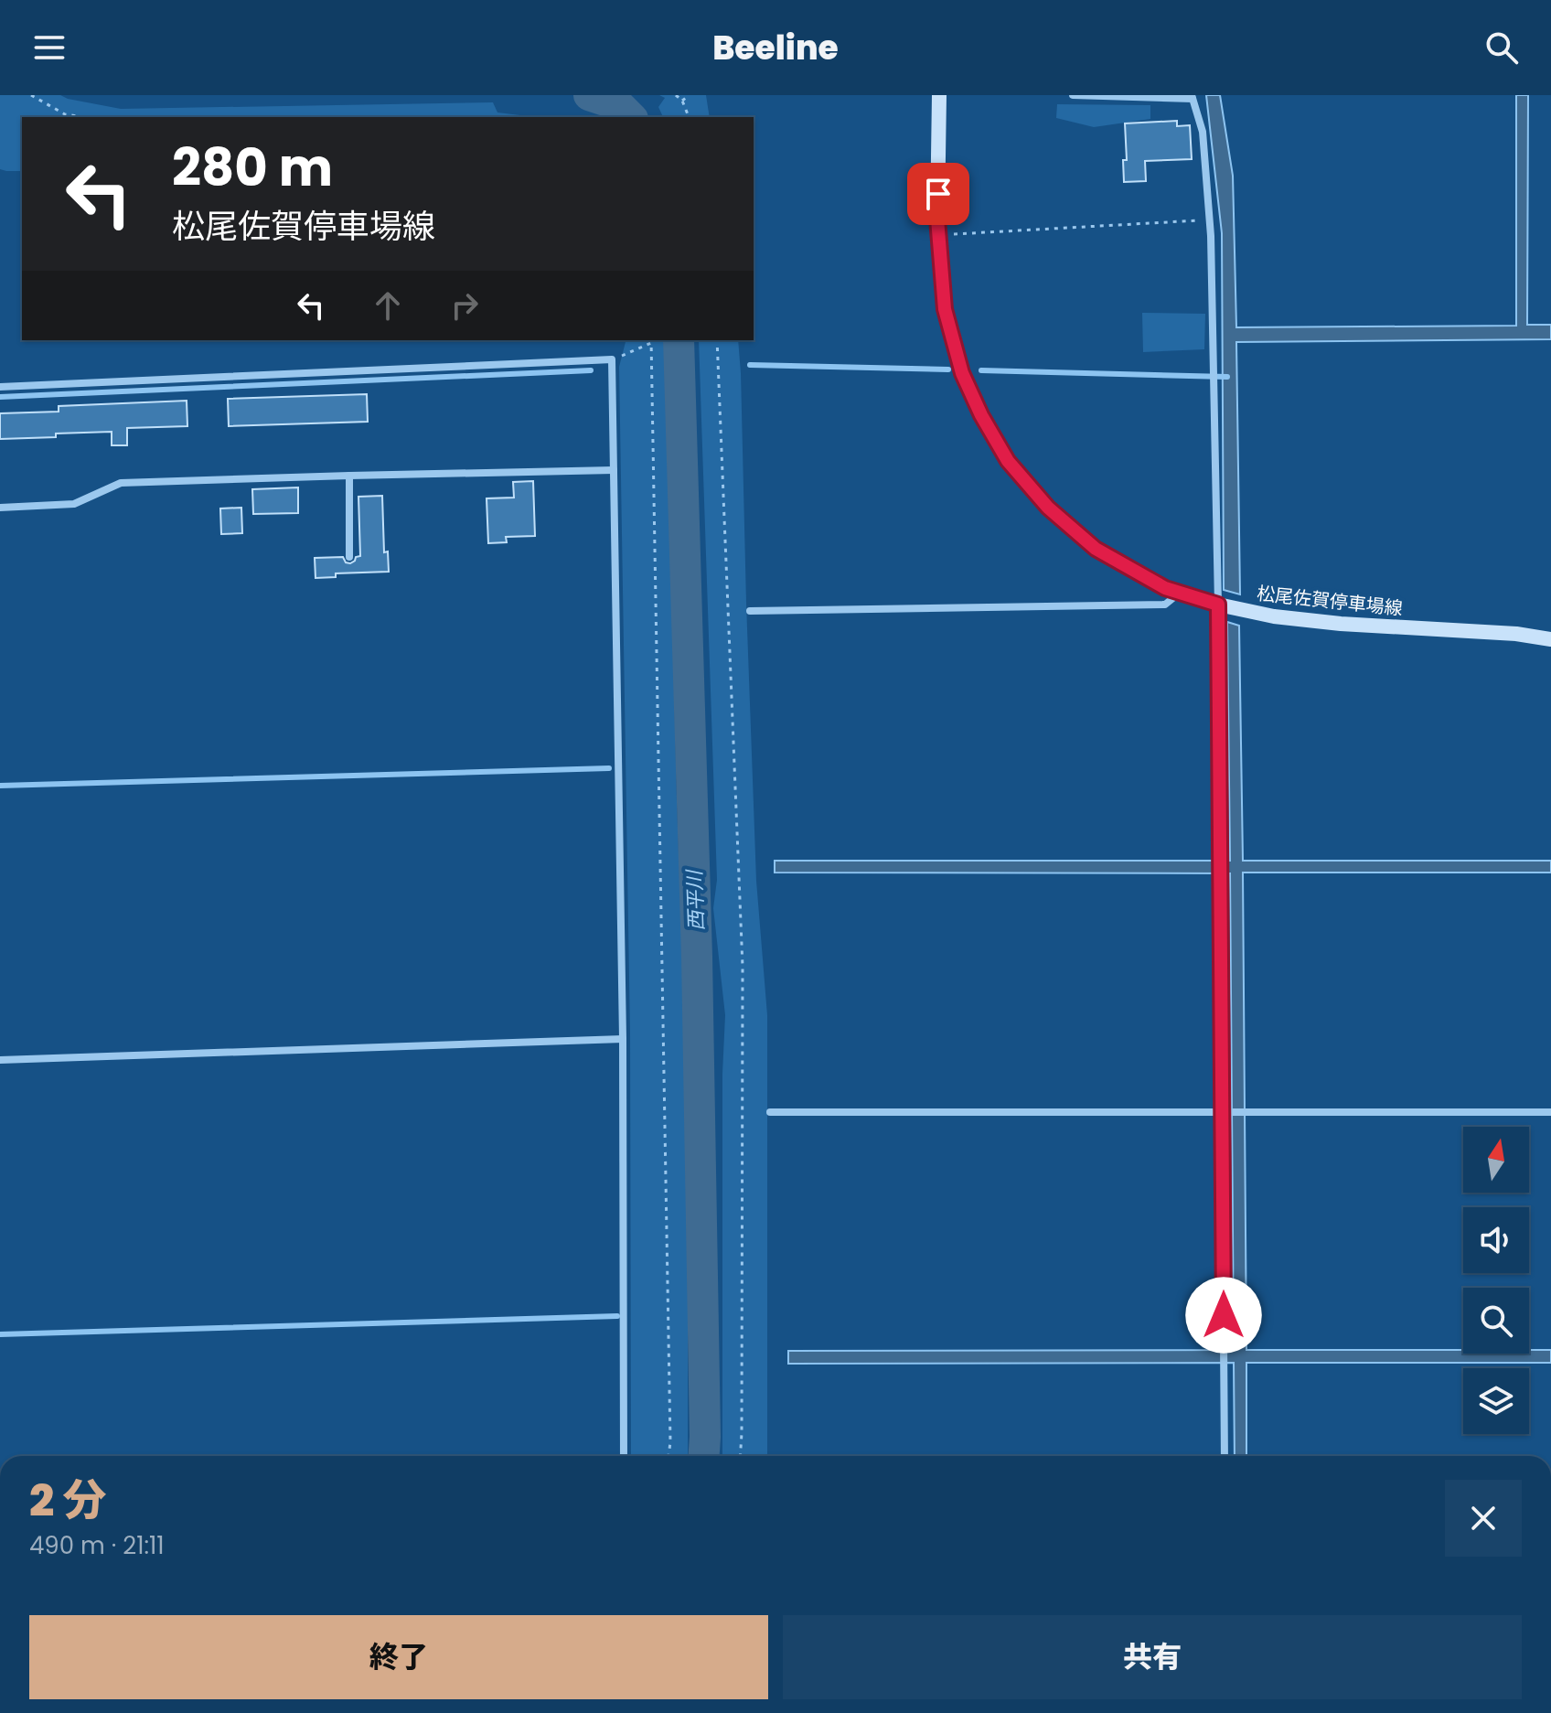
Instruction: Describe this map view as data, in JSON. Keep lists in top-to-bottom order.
{
  "streets": {
    "main road": ["松尾佐賀停車場線"]
  },
  "water": ["西平川"],
  "north": "top",
  "page": {
    "header": "Beeline",
    "turn": ["280 m", "松尾佐賀停車場線"],
    "heading": ["2 分", "490 m · 21:11"],
    "buttons": ["終了", "共有"]
  }
}
